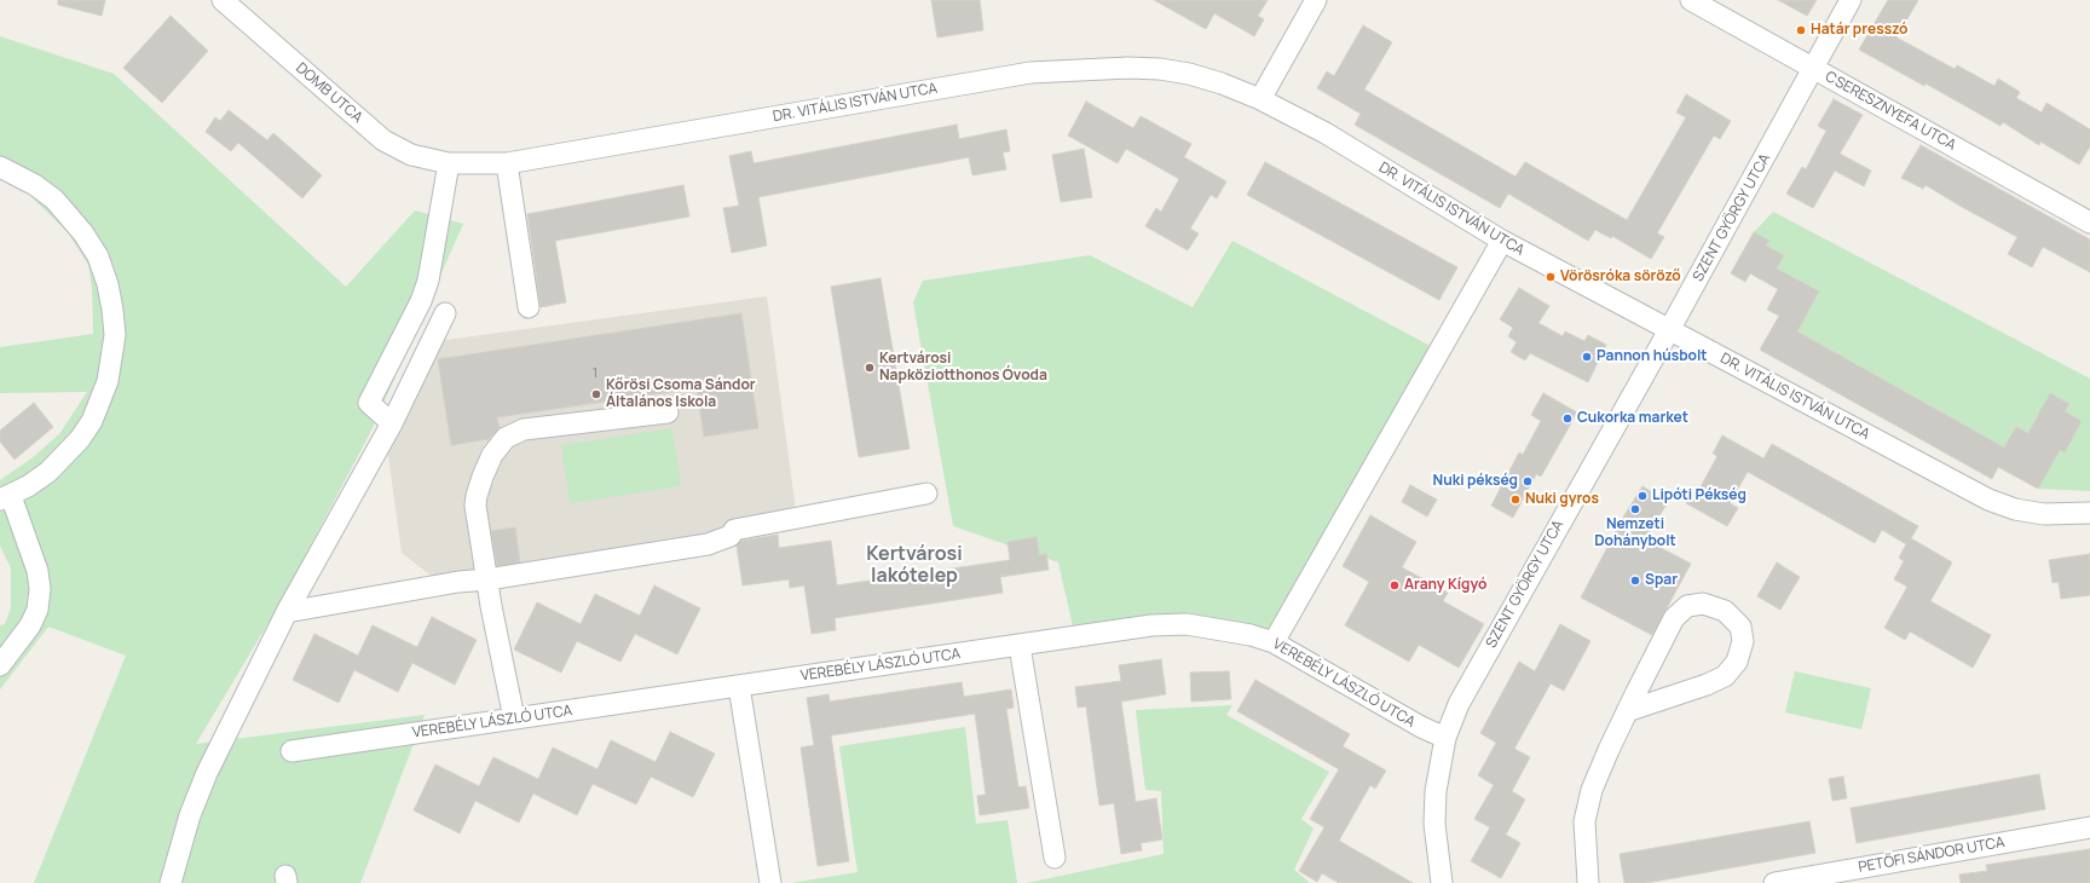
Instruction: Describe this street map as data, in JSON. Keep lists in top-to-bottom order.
{
  "streets": {
    "street": [
      "DOMB UTCA",
      "DR. VITÁLIS ISTVÁN UTCA",
      "CSERESZNYEFA UTCA",
      "SZENT GYÖRGY UTCA",
      "VEREBÉLY LÁSZLÓ UTCA",
      "PETŐFI SÁNDOR UTCA"
    ]
  },
  "crossings": [
    ["DOMB UTCA", "DR. VITÁLIS ISTVÁN UTCA"],
    ["DR. VITÁLIS ISTVÁN UTCA", "SZENT GYÖRGY UTCA"],
    ["CSERESZNYEFA UTCA", "SZENT GYÖRGY UTCA"],
    ["SZENT GYÖRGY UTCA", "VEREBÉLY LÁSZLÓ UTCA"]
  ],
  "districts": ["Kertvárosi lakótelep"],
  "places": [
    "Határ presszó",
    "Vörösróka söröző",
    "Pannon húsbolt",
    "Kertvárosi Napköziotthonos Óvoda",
    "Kőrösi Csoma Sándor Általános Iskola",
    "Cukorka market",
    "Nuki pékség",
    "Lipóti Pékség",
    "Nuki gyros",
    "Nemzeti Dohánybolt",
    "Spar",
    "Arany Kígyó"
  ],
  "house_numbers": ["1"]
}
